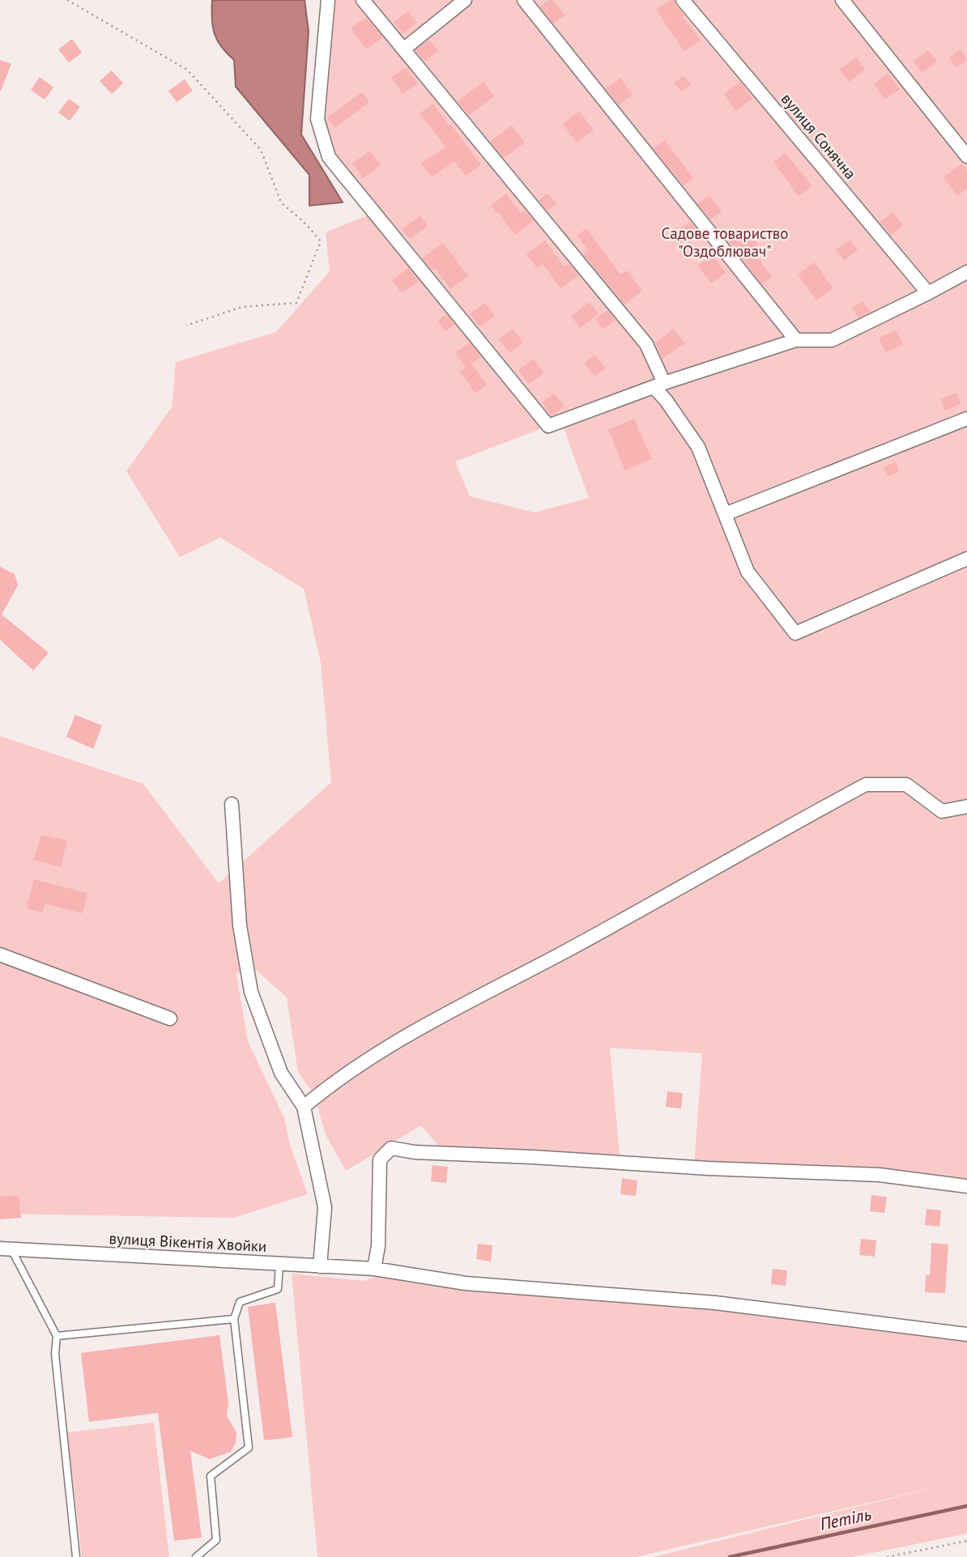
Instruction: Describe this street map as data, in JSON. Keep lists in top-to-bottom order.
{
  "streets": {
    "street": ["вулиця Сонячна", "вулиця Вікентія Хвойки"]
  },
  "water": ["Петіль"],
  "parks": ["Садове товариство \"Оздоблювач\""]
}
